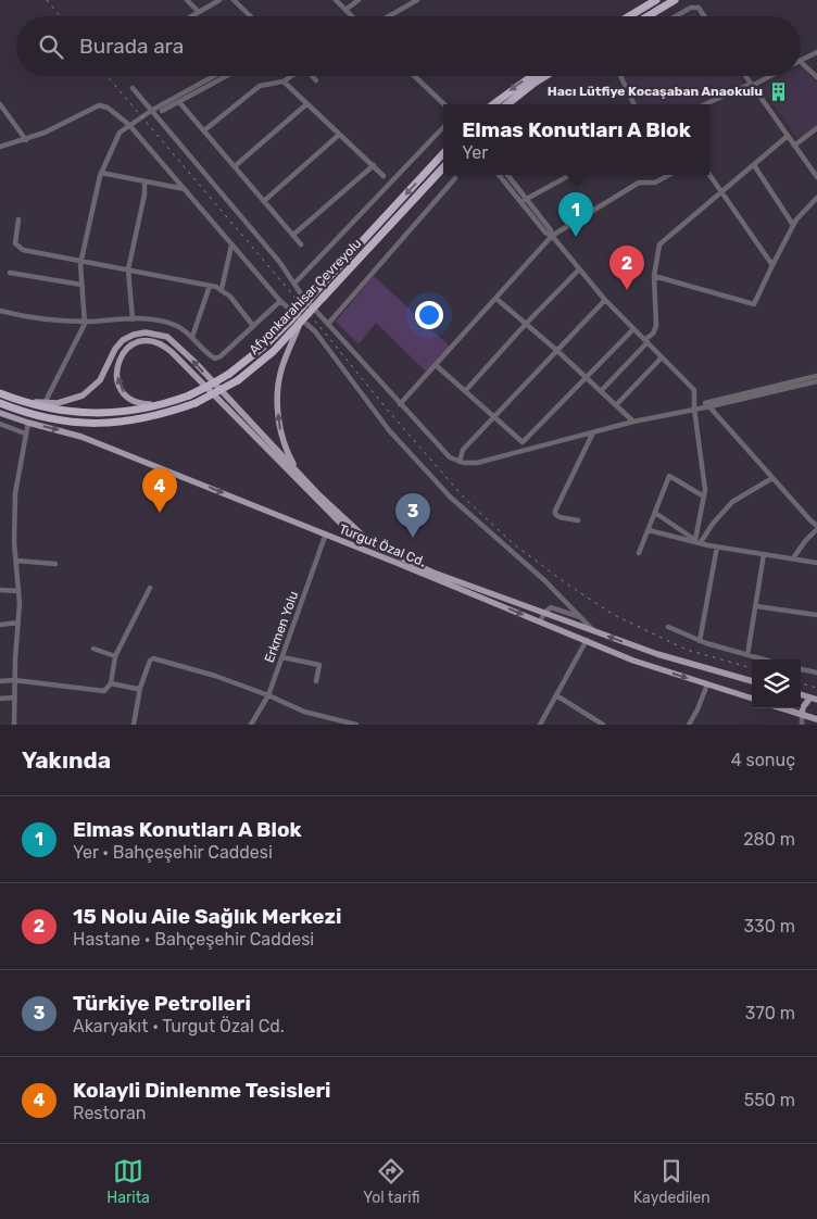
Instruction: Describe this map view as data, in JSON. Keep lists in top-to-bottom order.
{
  "streets": {
    "highway": ["Afyonkarahisar Çevreyolu"],
    "main road": ["Turgut Özal Cd."],
    "street": ["Erkmen Yolu"]
  },
  "crossings": [
    ["Turgut Özal Cd.", "Erkmen Yolu"]
  ],
  "places": {
    "building": ["Hacı Lütfiye Kocaşaban Anaokulu"]
  },
  "page": {
    "search": "Burada ara",
    "popup": ["Elmas Konutları A Blok", "Yer"],
    "pins": [
      "1",
      "2",
      "4",
      "3"
    ],
    "heading": ["Yakında", "4 sonuç"],
    "list": [
      {
        "mark": "1",
        "name": "Elmas Konutları A Blok",
        "note": "Yer · Bahçeşehir Caddesi",
        "value": "280 m"
      },
      {
        "mark": "2",
        "name": "15 Nolu Aile Sağlık Merkezi",
        "note": "Hastane · Bahçeşehir Caddesi",
        "value": "330 m"
      },
      {
        "mark": "3",
        "name": "Türkiye Petrolleri",
        "note": "Akaryakıt · Turgut Özal Cd.",
        "value": "370 m"
      },
      {
        "mark": "4",
        "name": "Kolayli Dinlenme Tesisleri",
        "note": "Restoran",
        "value": "550 m"
      }
    ],
    "nav": ["Harita", "Yol tarifi", "Kaydedilen"]
  }
}
